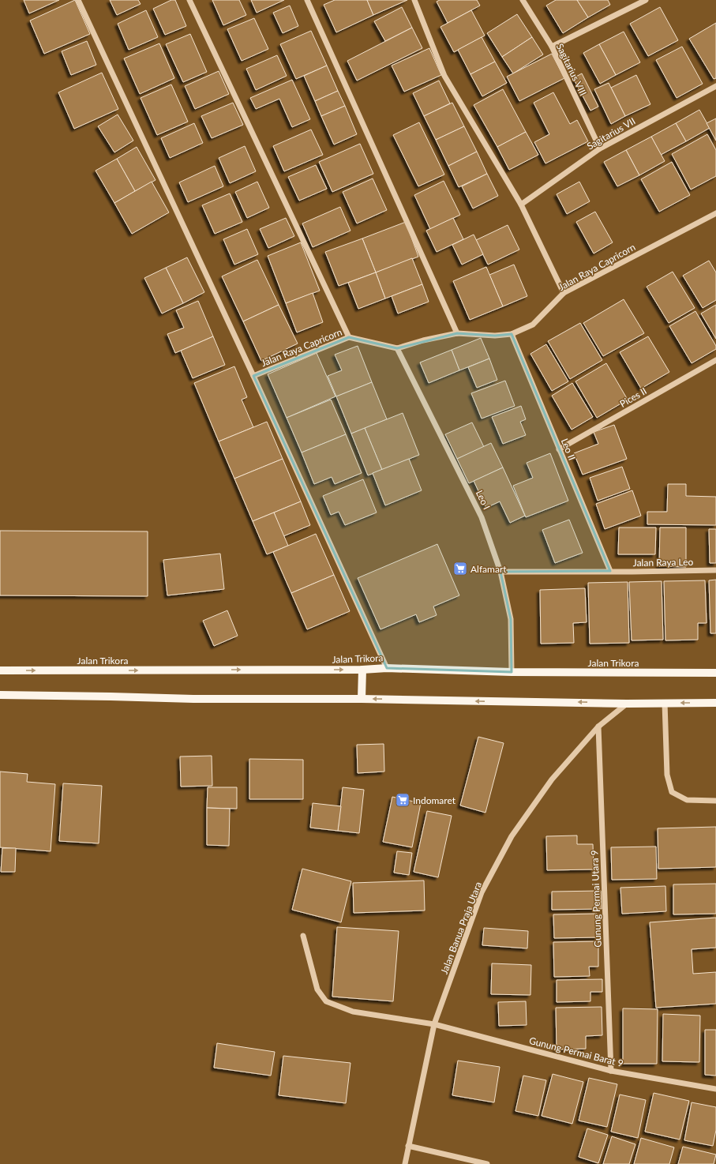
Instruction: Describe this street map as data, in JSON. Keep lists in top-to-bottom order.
{
  "streets": {
    "main road": ["Jalan Trikora"],
    "street": [
      "Sagitarius VIII",
      "Sagitarius VII",
      "Jalan Raya Capricorn",
      "Pices II",
      "Leo II",
      "Leo I",
      "Jalan Raya Leo",
      "Gunung Permai Utara 9",
      "Jalan Banua Praja Utara",
      "Gunung Permai Barat 9"
    ]
  },
  "crossings": [
    ["Sagitarius VIII", "Sagitarius VII"],
    ["Jalan Raya Capricorn", "Leo II"],
    ["Jalan Raya Capricorn", "Leo I"],
    ["Pices II", "Leo II"],
    ["Leo II", "Jalan Raya Leo"],
    ["Leo I", "Jalan Raya Leo"],
    ["Leo I", "Jalan Trikora"],
    ["Gunung Permai Utara 9", "Jalan Banua Praja Utara"],
    ["Gunung Permai Utara 9", "Gunung Permai Barat 9"],
    ["Jalan Banua Praja Utara", "Gunung Permai Barat 9"]
  ],
  "places": {
    "supermarket": ["Alfamart", "Indomaret"]
  }
}
